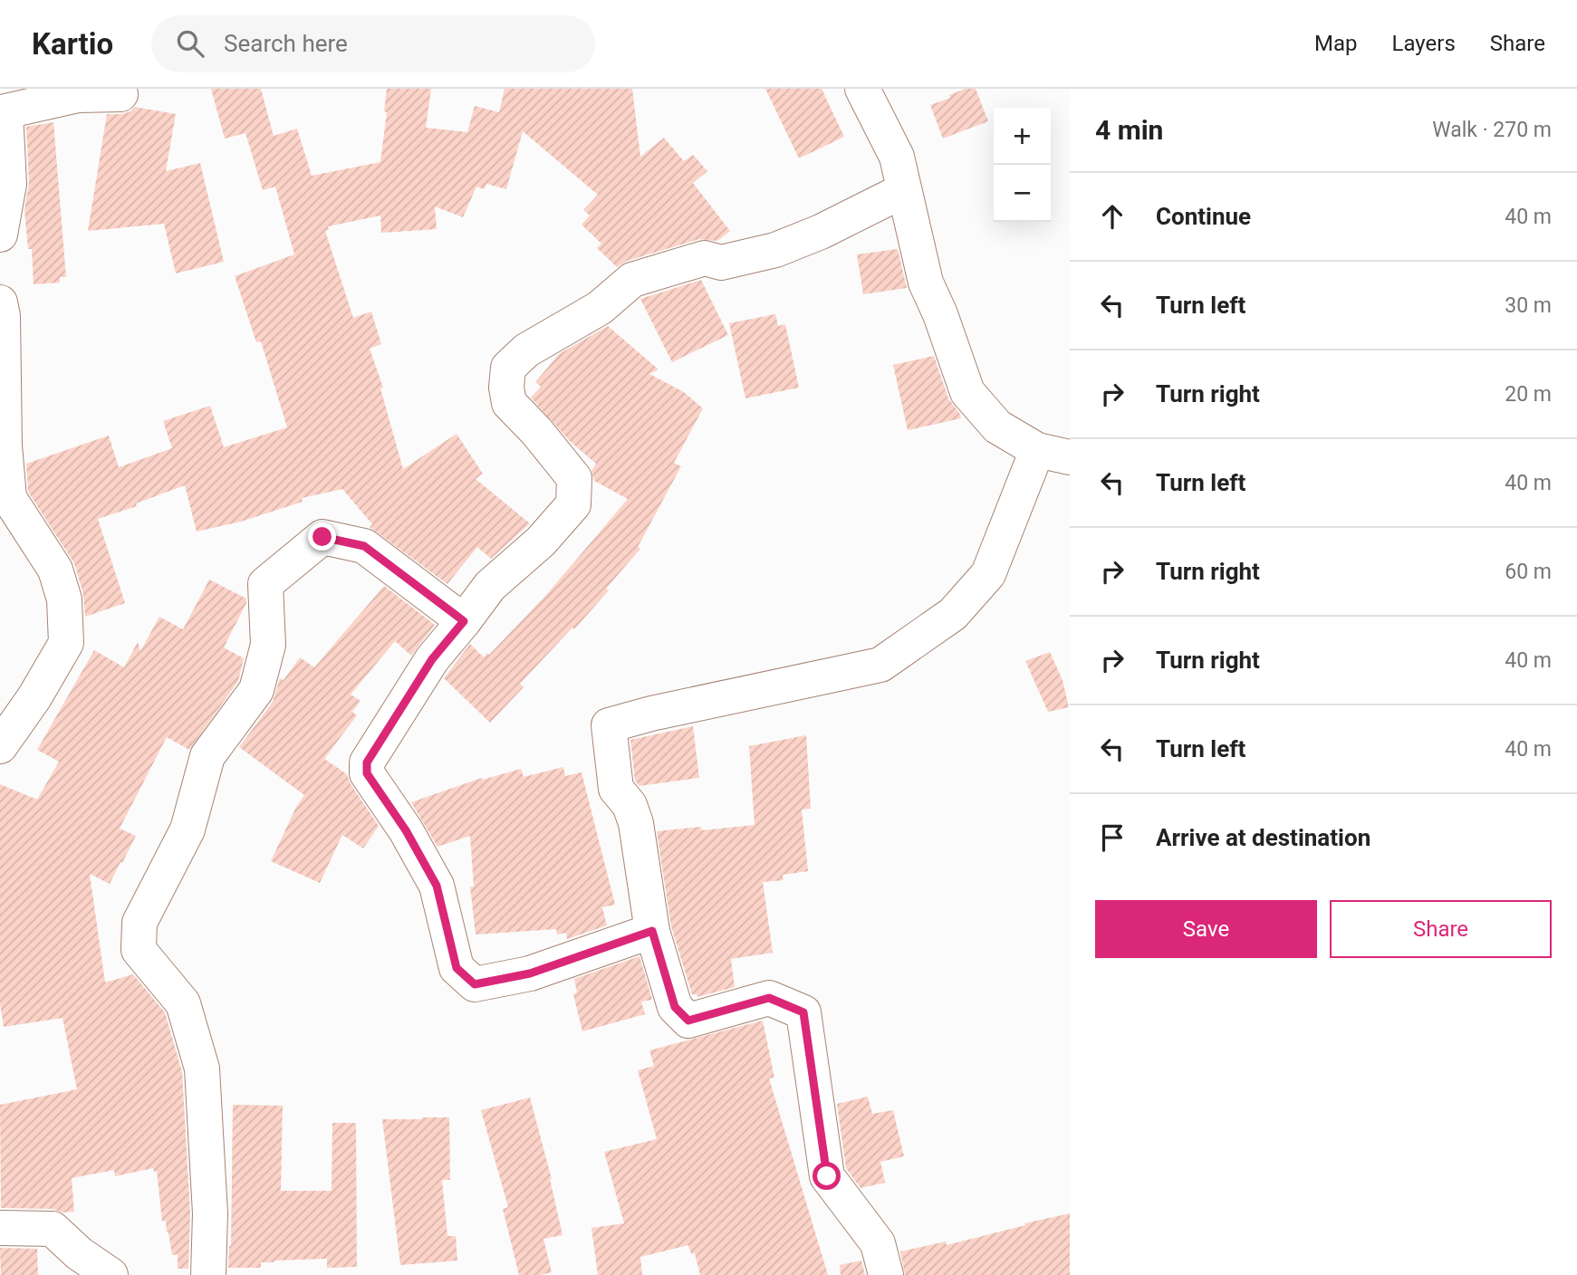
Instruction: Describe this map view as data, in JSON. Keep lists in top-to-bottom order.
{
  "page": {
    "header": "Kartio",
    "search": "Search here",
    "nav": ["Map", "Layers", "Share"],
    "heading": ["4 min", "Walk · 270 m"],
    "map_buttons": ["+", "−"],
    "list": [
      ["Continue", "40 m"],
      ["Turn left", "30 m"],
      ["Turn right", "20 m"],
      ["Turn left", "40 m"],
      ["Turn right", "60 m"],
      ["Turn right", "40 m"],
      ["Turn left", "40 m"],
      "Arrive at destination"
    ],
    "buttons": ["Save", "Share"]
  }
}
